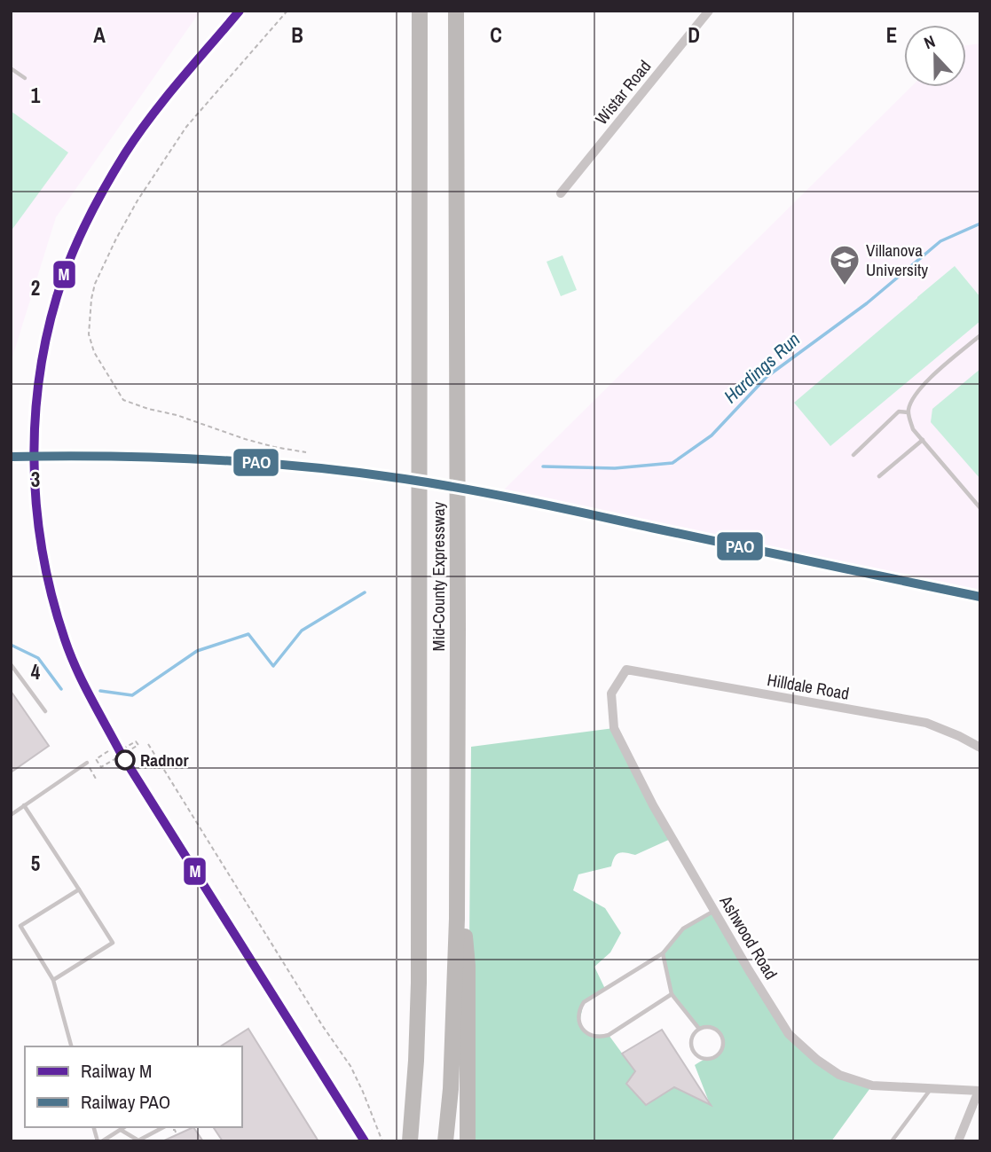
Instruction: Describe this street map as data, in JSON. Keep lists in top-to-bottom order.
{
  "streets": {
    "highway": ["Mid-County Expressway"],
    "street": ["Wistar Road", "Hilldale Road", "Ashwood Road"]
  },
  "crossings": [
    ["Hilldale Road", "Ashwood Road"]
  ],
  "water": ["Hardings Run"],
  "places": {
    "school or university": ["Villanova University"],
    "other": ["Radnor"]
  },
  "lines": ["rail line M", "rail line PAO"],
  "legend": ["Railway M", "Railway PAO"],
  "north": "top",
  "grid": {
    "columns": [
      "A",
      "B",
      "C",
      "D",
      "E"
    ],
    "rows": [
      "1",
      "2",
      "3",
      "4",
      "5"
    ]
  }
}
